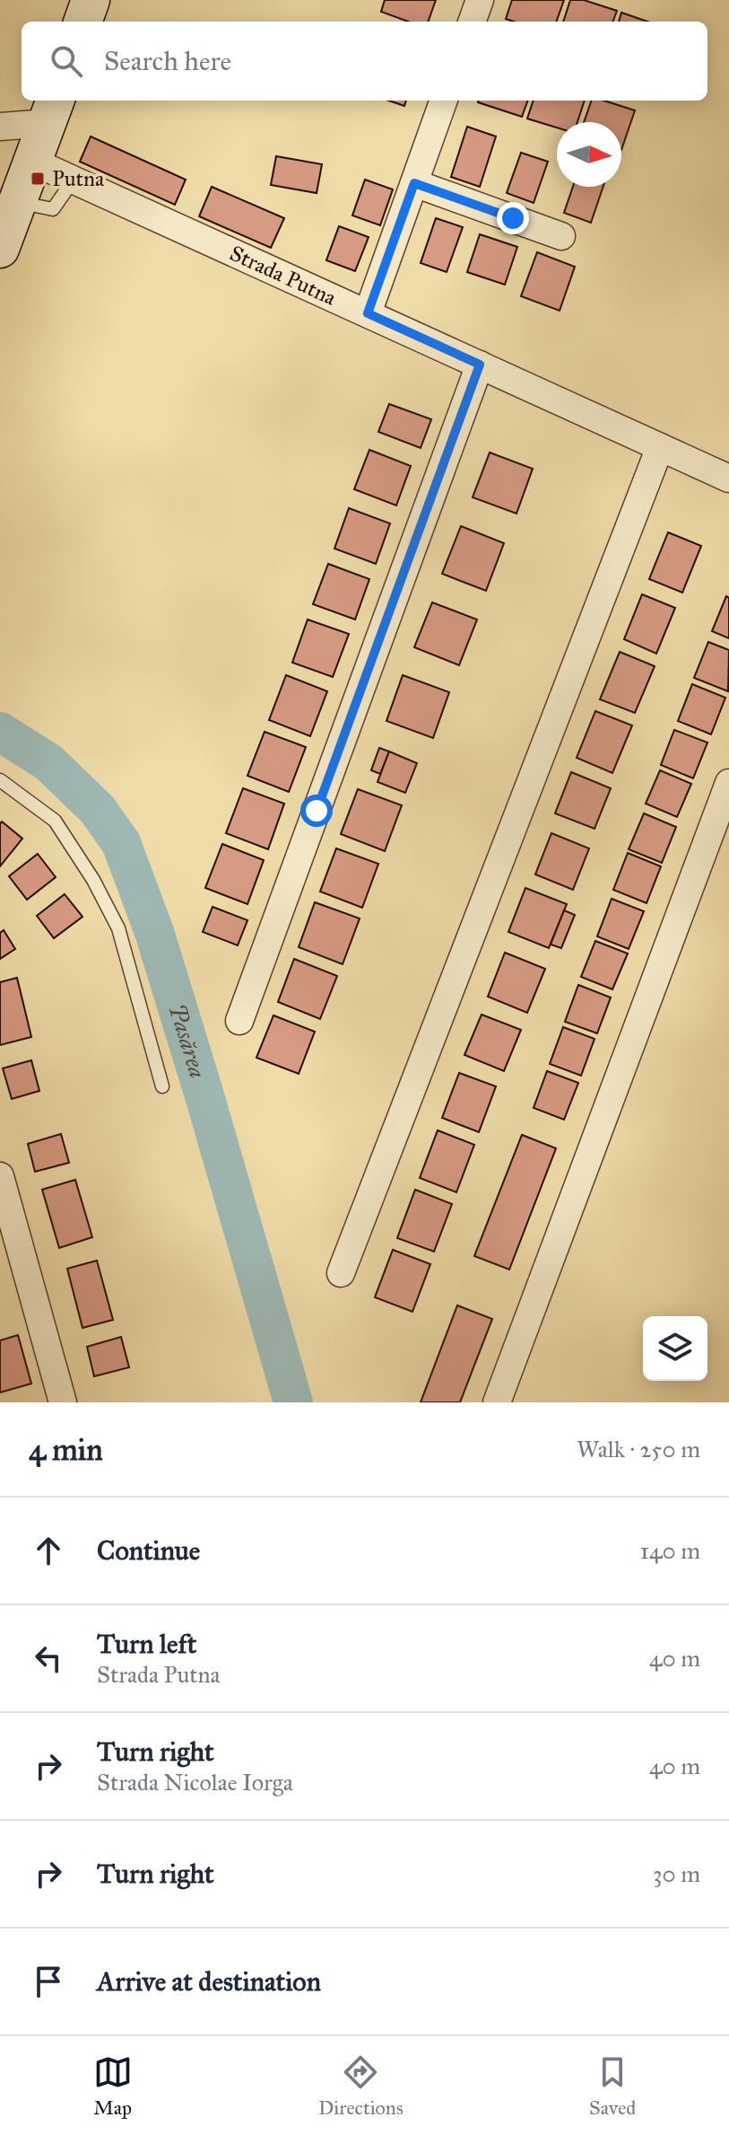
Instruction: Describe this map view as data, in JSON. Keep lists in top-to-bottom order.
{
  "streets": {
    "street": ["Strada Putna"]
  },
  "water": ["Pasărea"],
  "places": {
    "transit": ["Putna"]
  },
  "north": "right",
  "page": {
    "search": "Search here",
    "heading": ["4 min", "Walk · 250 m"],
    "list": [
      ["Continue", "140 m"],
      ["Turn left", "Strada Putna", "40 m"],
      ["Turn right", "Strada Nicolae Iorga", "40 m"],
      ["Turn right", "30 m"],
      "Arrive at destination"
    ],
    "nav": ["Map", "Directions", "Saved"]
  }
}
